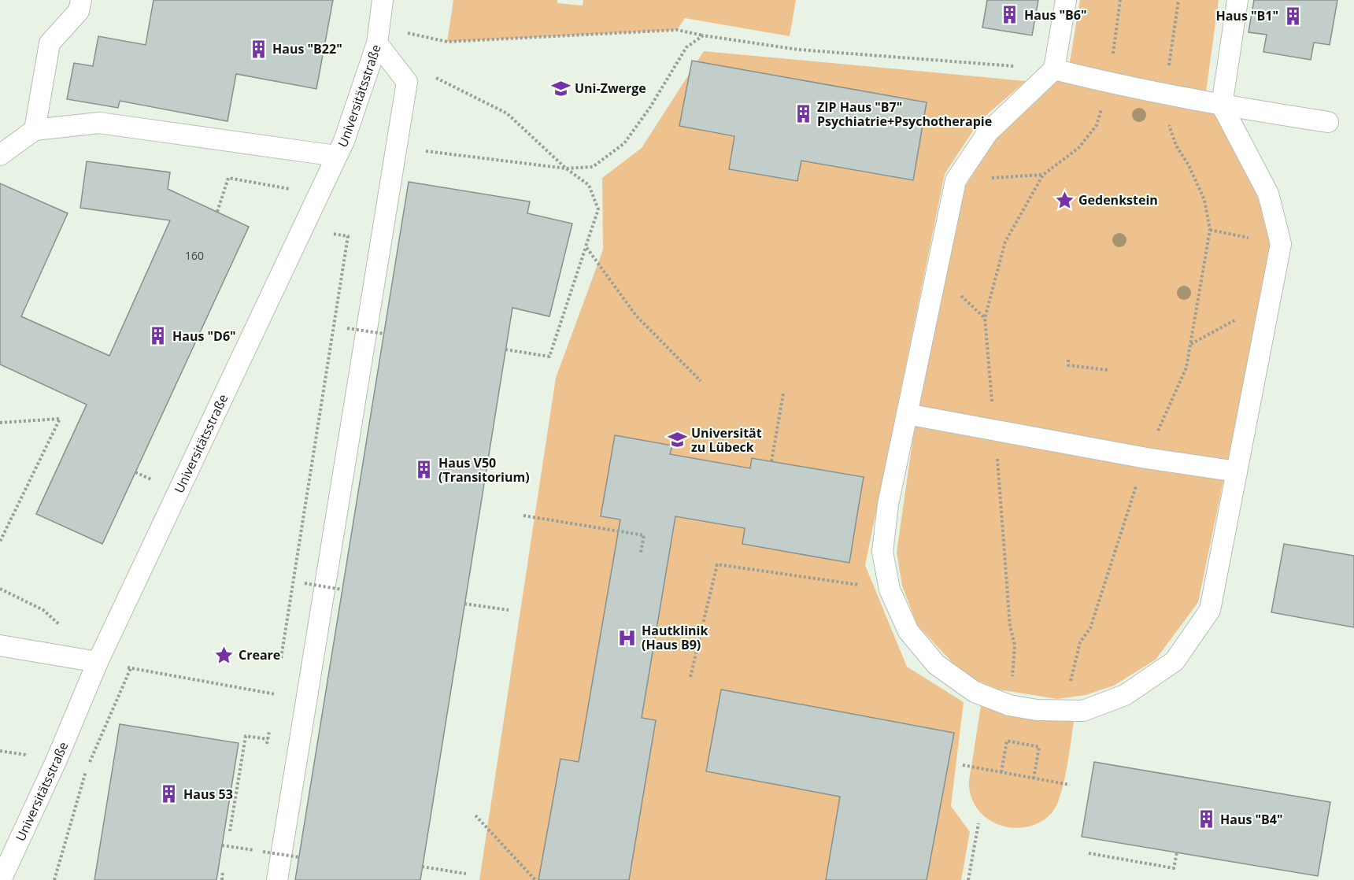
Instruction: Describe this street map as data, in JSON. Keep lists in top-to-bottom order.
{
  "streets": {
    "lane": ["Universitätsstraße"]
  },
  "places": {
    "building": [
      "Haus \"B6\"",
      "Haus \"B1\"",
      "Haus \"B22\"",
      "ZIP Haus \"B7\" Psychiatrie+Psychotherapie",
      "Haus \"D6\"",
      "Haus V50 (Transitorium)",
      "Haus 53",
      "Haus \"B4\""
    ],
    "school or university": ["Uni-Zwerge", "Universität zu Lübeck"],
    "place": ["Gedenkstein", "Creare"],
    "hospital": ["Hautklinik (Haus B9)"]
  },
  "house_numbers": ["160"]
}
